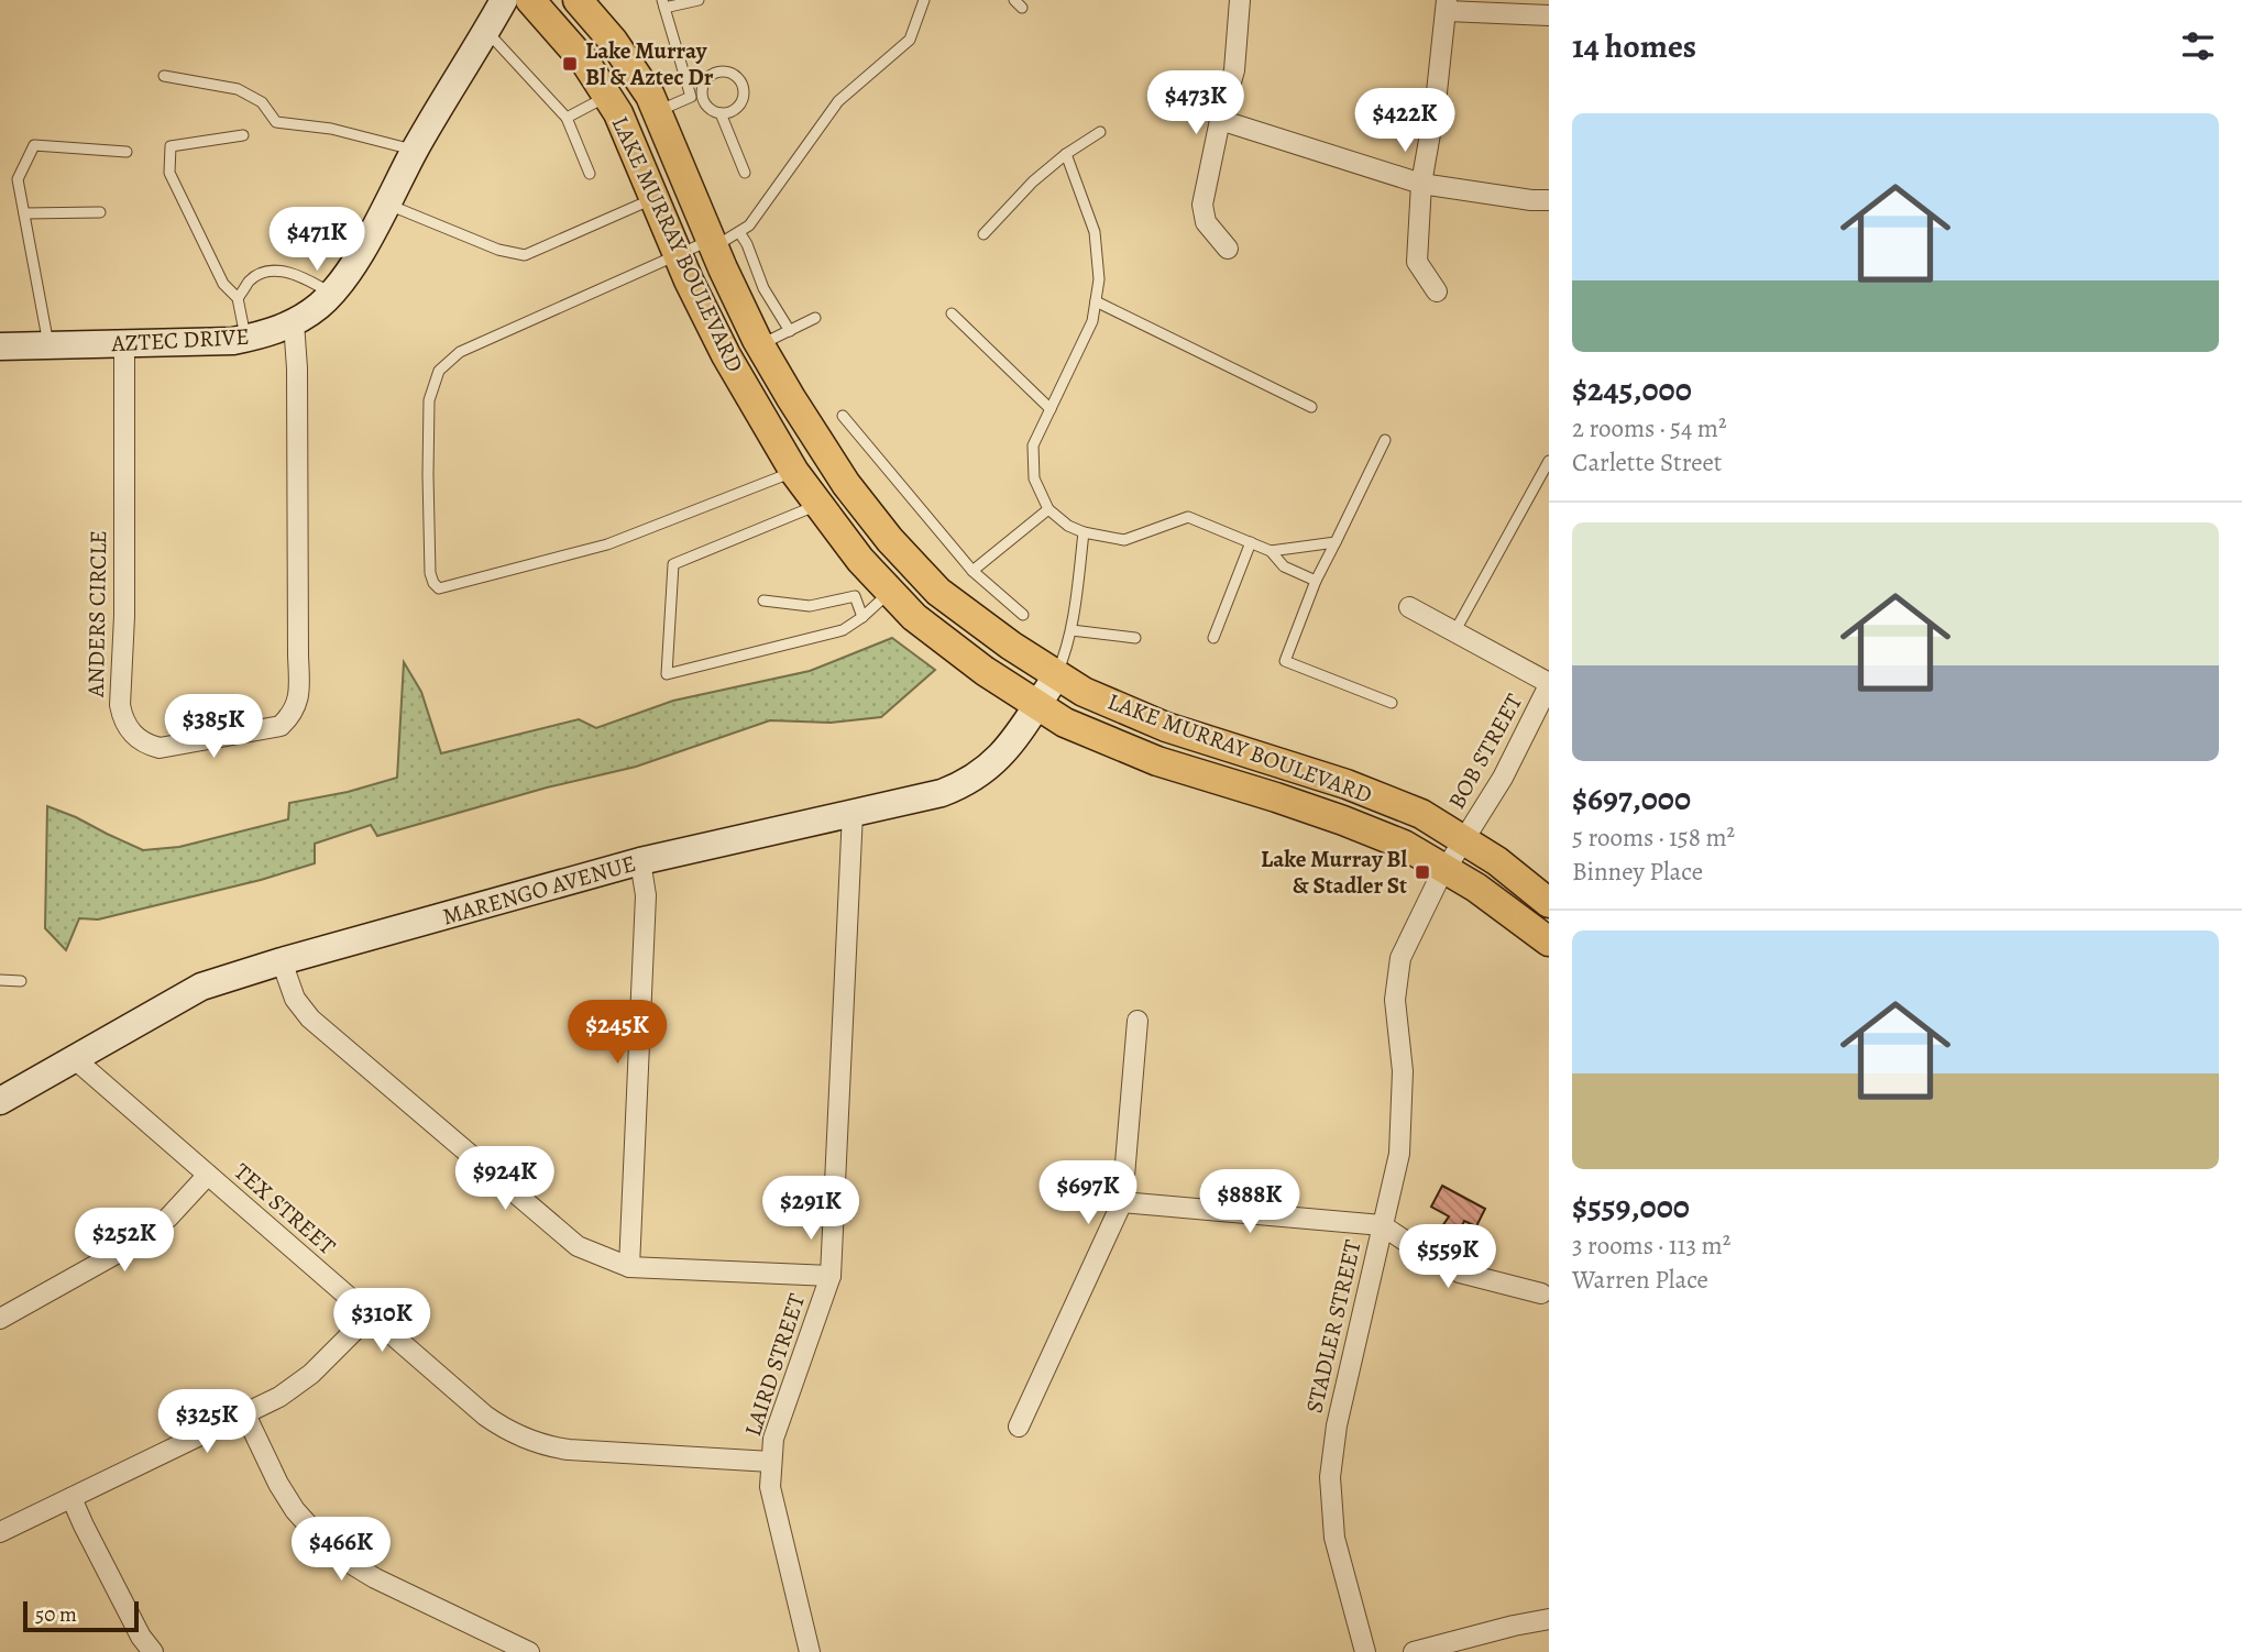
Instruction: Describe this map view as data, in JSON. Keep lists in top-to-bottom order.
{
  "streets": {
    "main road": ["LAKE MURRAY BOULEVARD"],
    "street": [
      "AZTEC DRIVE",
      "ANDERS CIRCLE",
      "BOB STREET",
      "MARENGO AVENUE",
      "TEX STREET",
      "STADLER STREET",
      "LAIRD STREET"
    ]
  },
  "crossings": [
    ["LAKE MURRAY BOULEVARD", "BOB STREET"],
    ["LAKE MURRAY BOULEVARD", "MARENGO AVENUE"],
    ["LAKE MURRAY BOULEVARD", "STADLER STREET"],
    ["AZTEC DRIVE", "ANDERS CIRCLE"],
    ["BOB STREET", "STADLER STREET"],
    ["MARENGO AVENUE", "TEX STREET"],
    ["MARENGO AVENUE", "LAIRD STREET"],
    ["TEX STREET", "LAIRD STREET"]
  ],
  "places": {
    "transit": ["Lake Murray Bl & Aztec Dr", "Lake Murray Bl & Stadler St"]
  },
  "scale_bar": "50 m",
  "page": {
    "heading": "14 homes",
    "price": [
      "$473K",
      "$422K",
      "$471K",
      "$385K",
      "$245K",
      "$924K",
      "$697K",
      "$888K",
      "$291K",
      "$252K",
      "$559K",
      "$310K",
      "$325K",
      "$466K"
    ],
    "list": [
      {
        "name": "$245,000",
        "note": "2 rooms · 54 m² · Carlette Street"
      },
      {
        "name": "$697,000",
        "note": "5 rooms · 158 m² · Binney Place"
      },
      {
        "name": "$559,000",
        "note": "3 rooms · 113 m² · Warren Place"
      }
    ],
    "scale": "50 m"
  }
}
